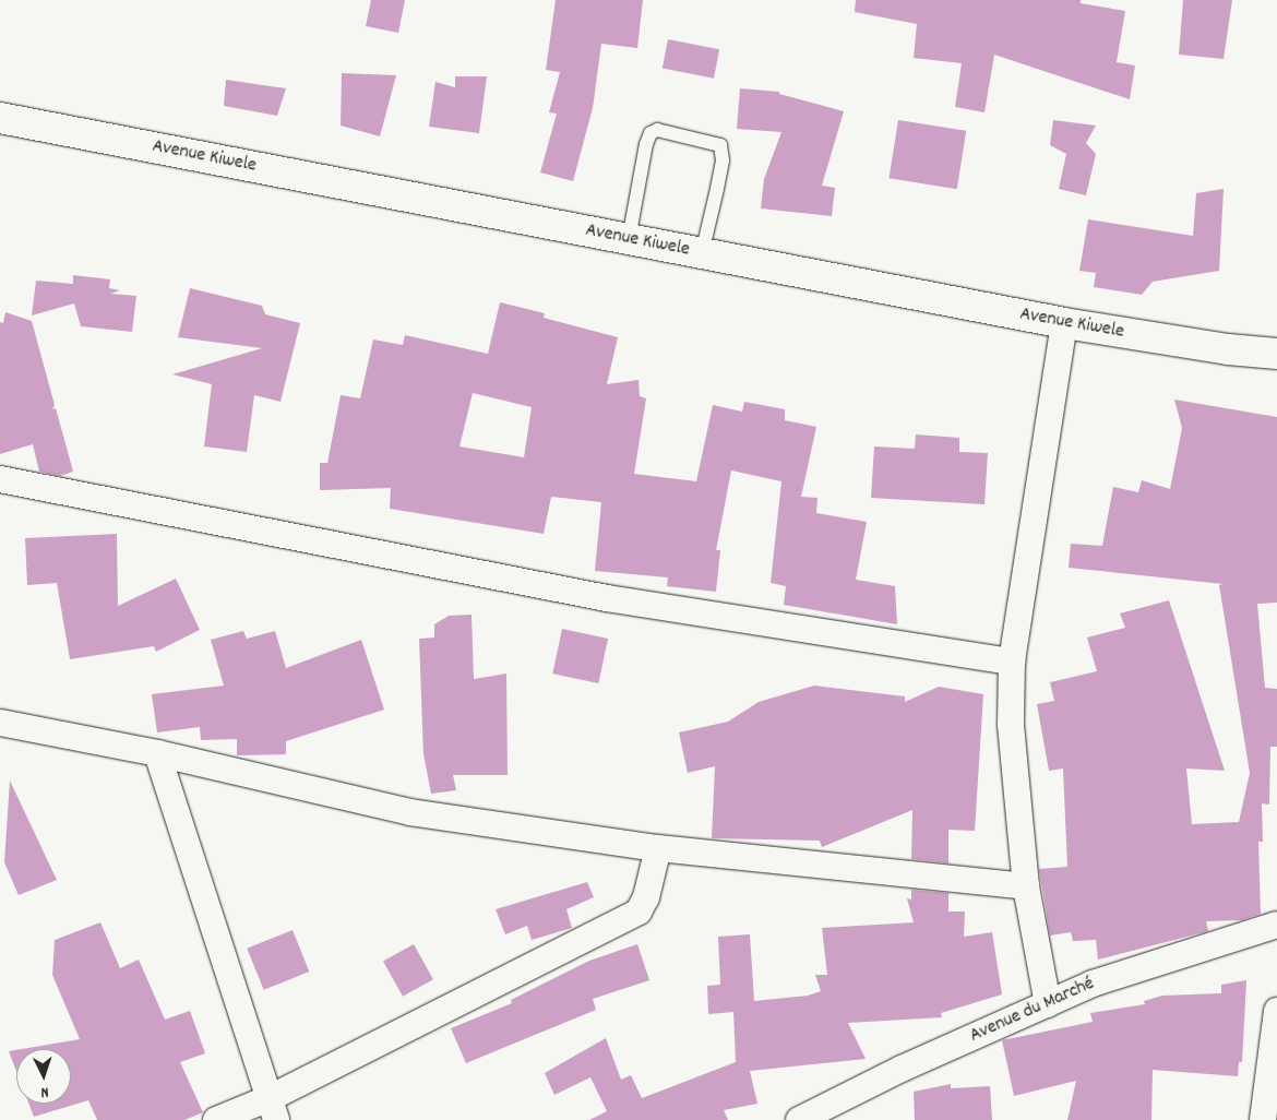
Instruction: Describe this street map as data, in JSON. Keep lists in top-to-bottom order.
{
  "streets": {
    "street": ["Avenue Kiwele", "Avenue du Marché"]
  },
  "north": "bottom"
}
